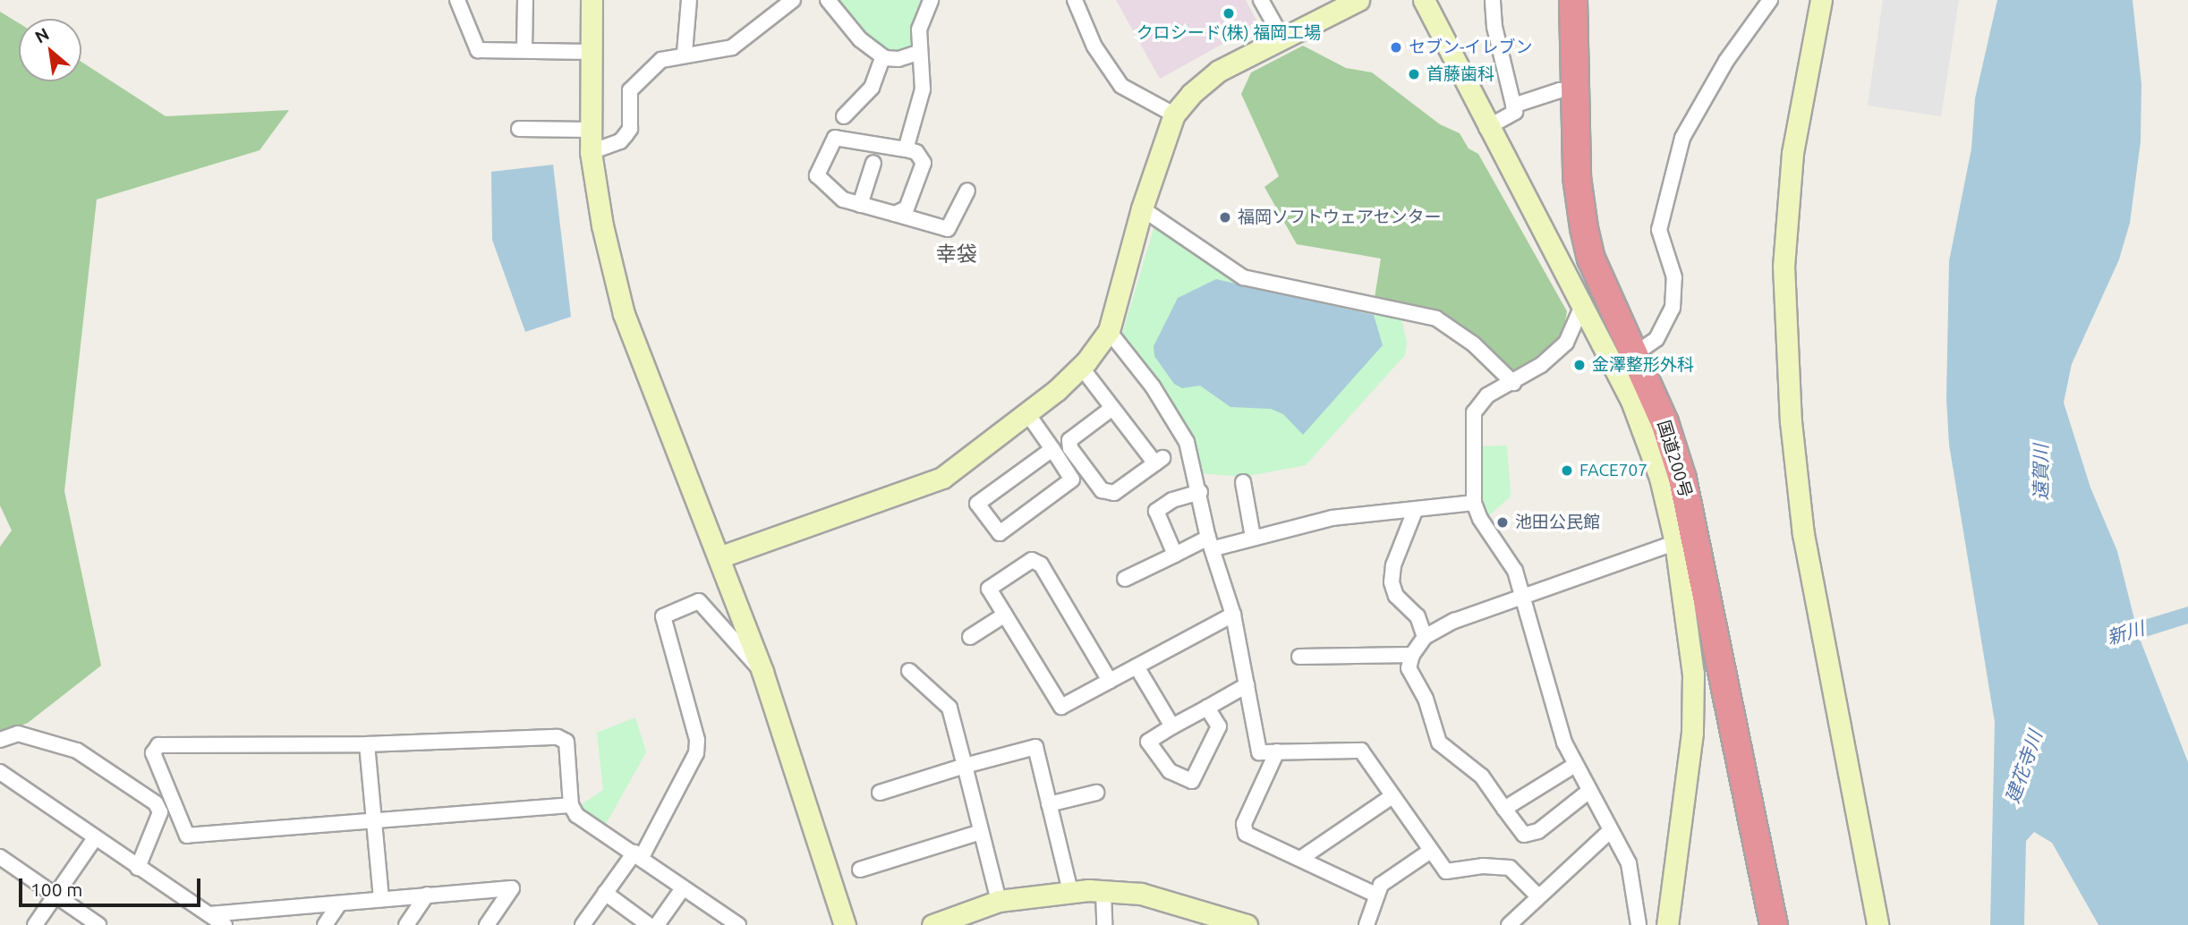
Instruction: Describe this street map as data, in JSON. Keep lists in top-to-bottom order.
{
  "streets": {
    "highway": ["国道200号"]
  },
  "districts": ["幸袋"],
  "water": ["遠賀川", "新川", "建花寺川"],
  "places": [
    "クロシード(株) 福岡工場",
    "セブン-イレブン",
    "首藤歯科",
    "福岡ソフトウェアセンター",
    "金澤整形外科",
    "FACE707",
    "池田公民館"
  ],
  "scale_bar": "100 m",
  "north": "top left"
}
